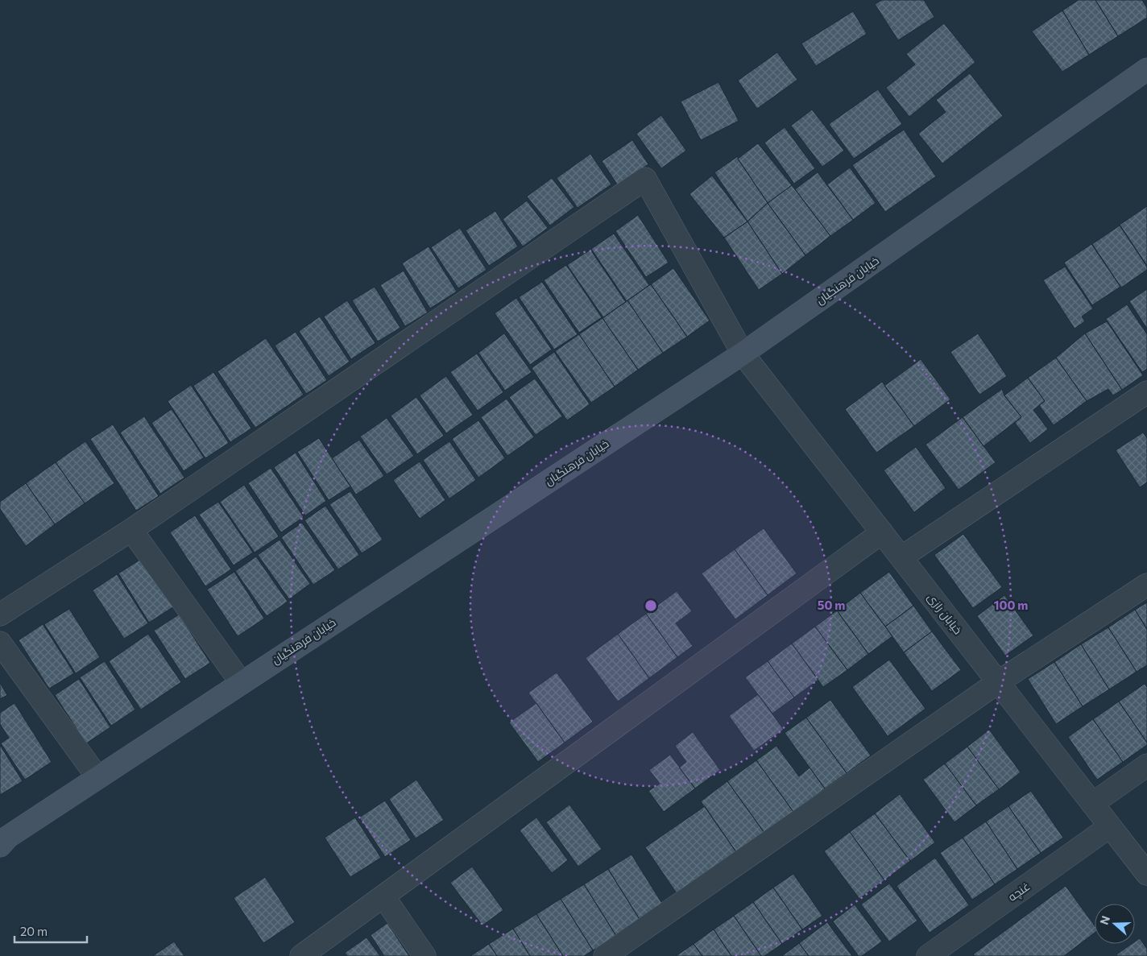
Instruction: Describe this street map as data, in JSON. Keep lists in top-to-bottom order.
{
  "streets": {
    "street": ["خیابان فرهنگیان", "خیابان رازی", "غنچه"]
  },
  "crossings": [
    ["خیابان فرهنگیان", "خیابان رازی"],
    ["خیابان رازی", "غنچه"]
  ],
  "scale_bar": "20 m",
  "north": "left",
  "rings": ["50 m", "100 m"]
}
